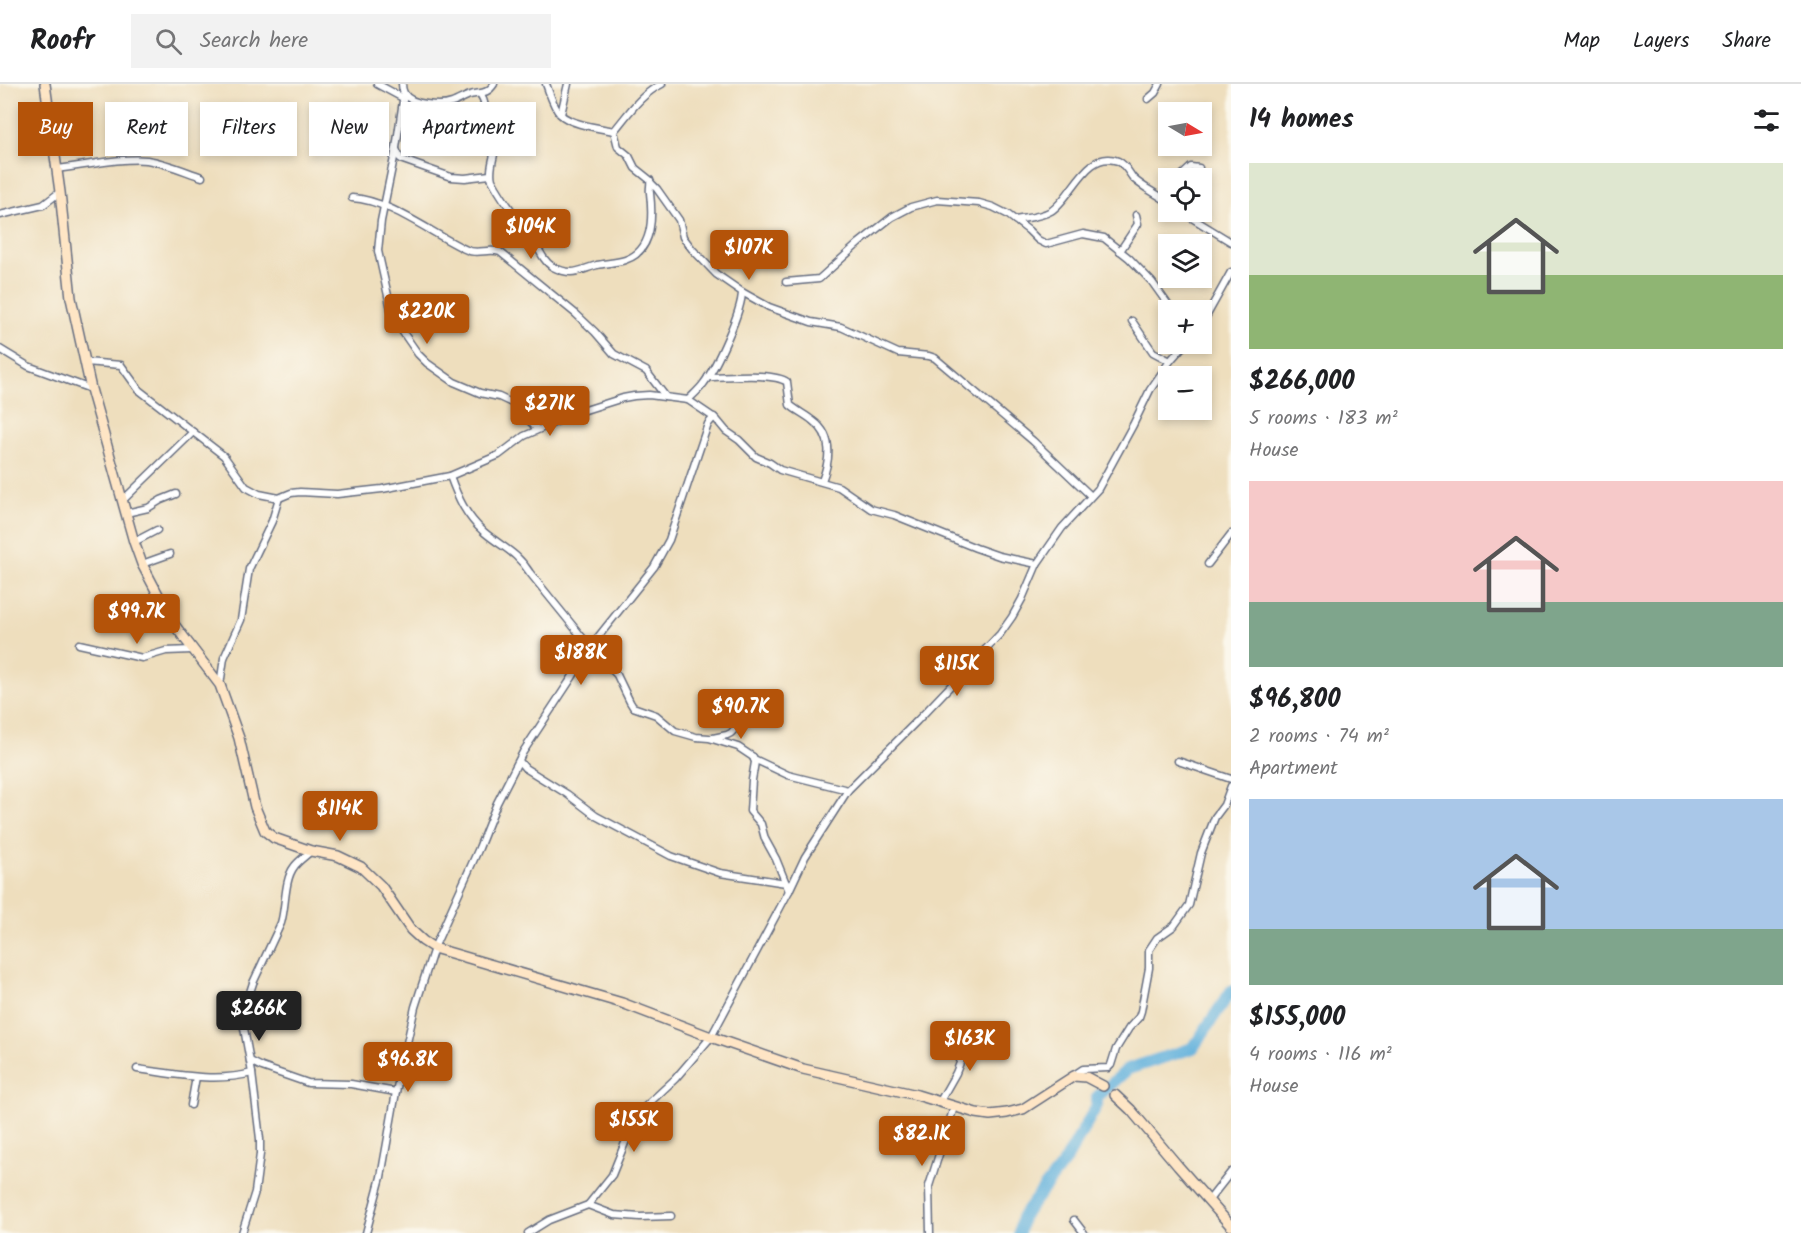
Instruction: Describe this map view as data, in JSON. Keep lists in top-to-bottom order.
{
  "north": "right",
  "page": {
    "header": "Roofr",
    "search": "Search here",
    "nav": ["Map", "Layers", "Share"],
    "heading": "14 homes",
    "map_buttons": ["+", "−"],
    "chip": [
      "Buy",
      "Rent",
      "Filters",
      "New",
      "Apartment"
    ],
    "list": [
      {
        "name": "$266,000",
        "note": "5 rooms · 183 m² · House"
      },
      {
        "name": "$96,800",
        "note": "2 rooms · 74 m² · Apartment"
      },
      {
        "name": "$155,000",
        "note": "4 rooms · 116 m² · House"
      }
    ],
    "price": [
      "$104K",
      "$107K",
      "$220K",
      "$271K",
      "$99.7K",
      "$188K",
      "$115K",
      "$90.7K",
      "$114K",
      "$266K",
      "$163K",
      "$96.8K",
      "$155K",
      "$82.1K"
    ]
  }
}
